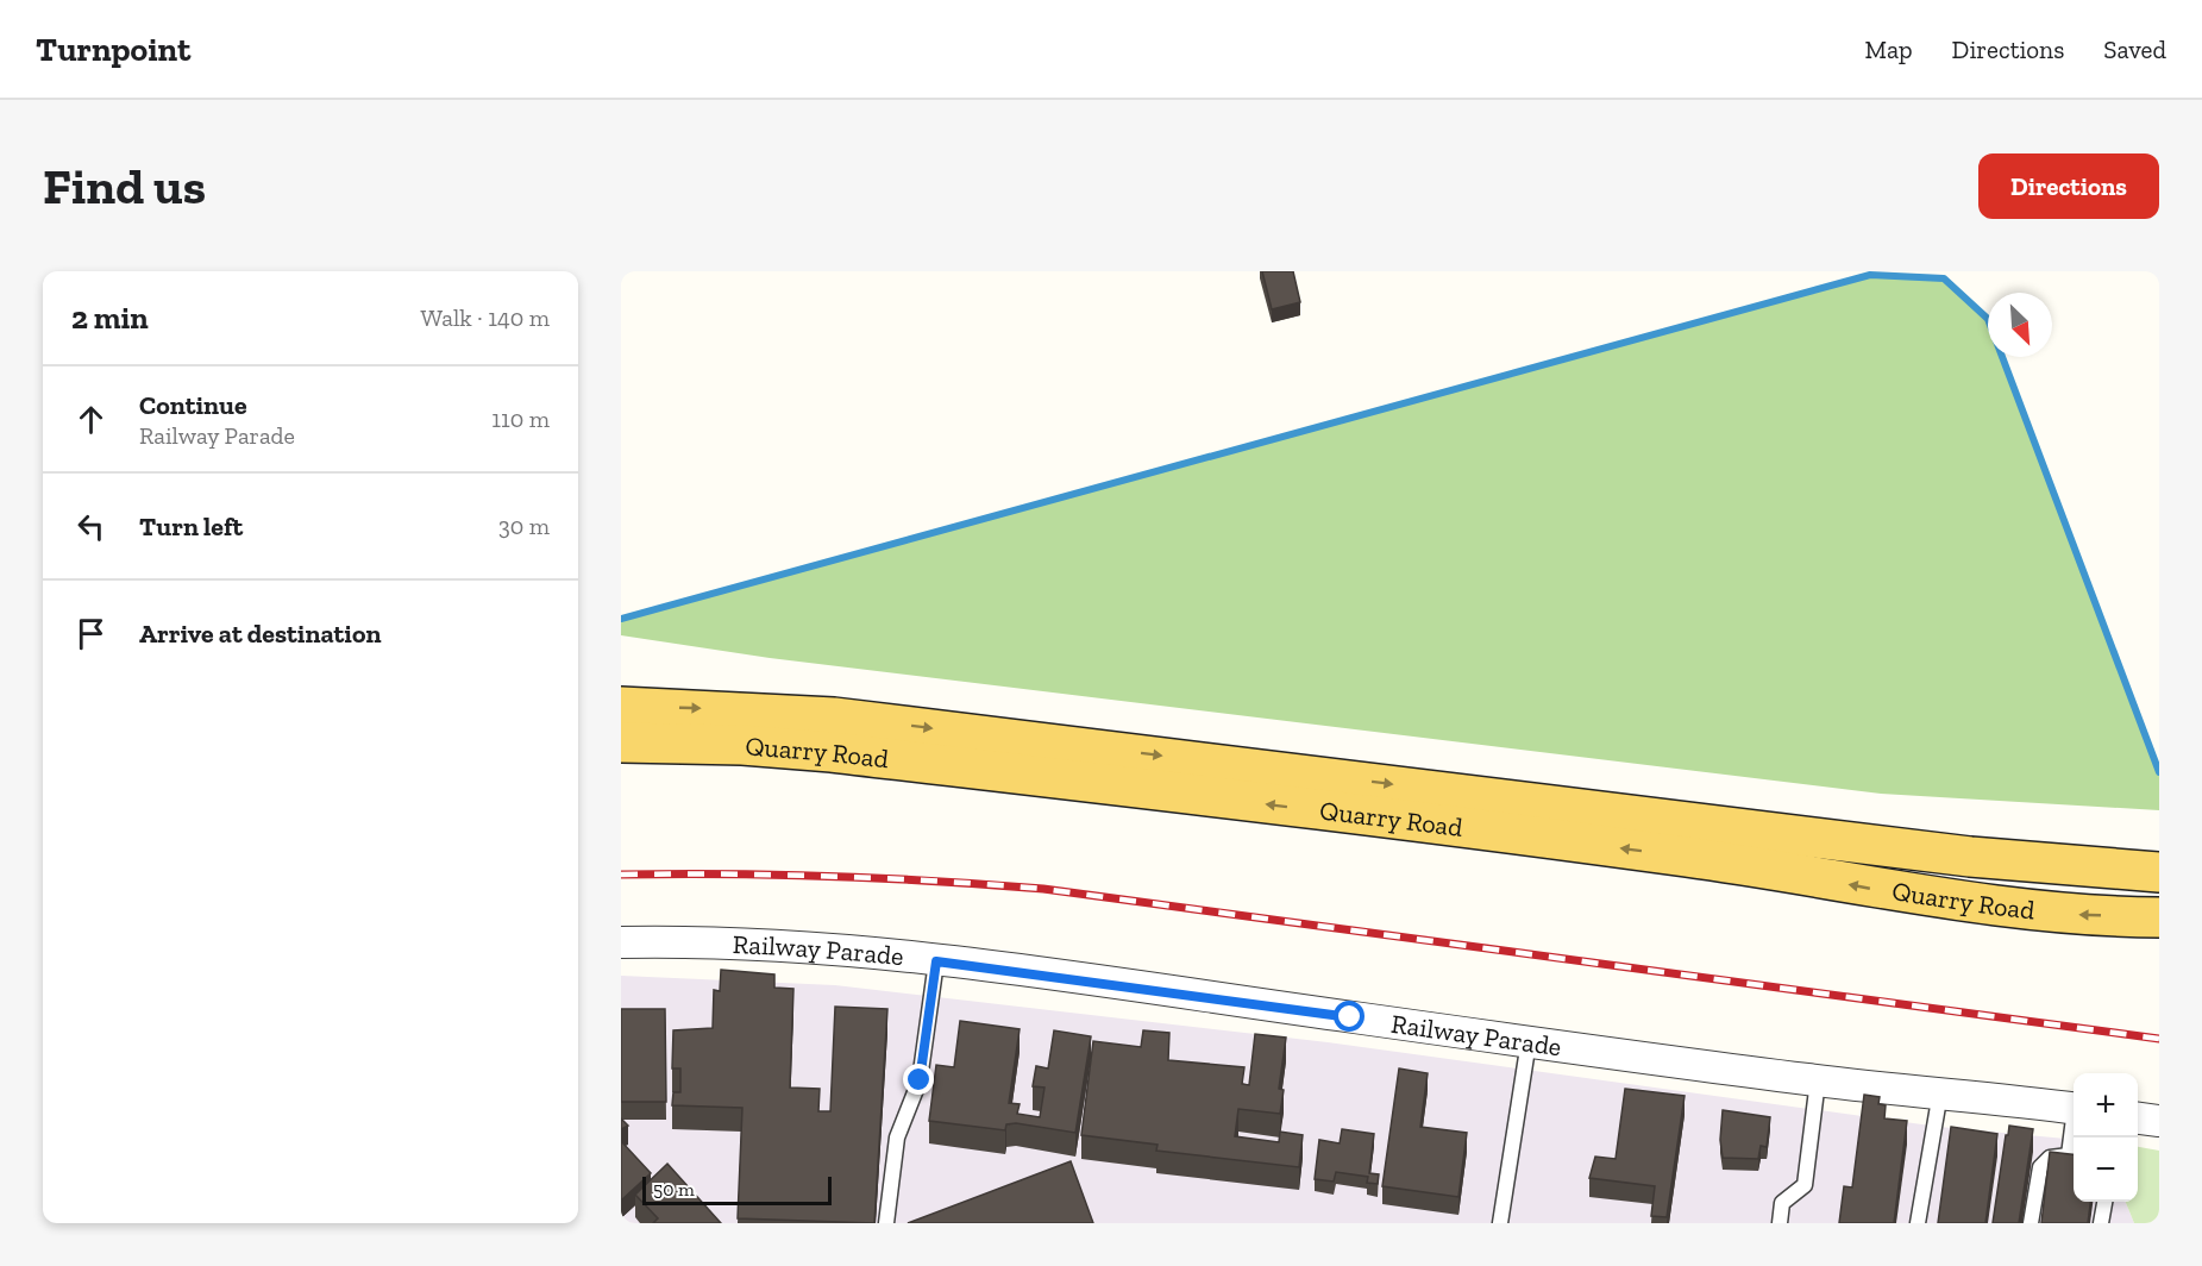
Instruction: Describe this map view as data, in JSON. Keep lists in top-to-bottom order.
{
  "streets": {
    "main road": ["Quarry Road"],
    "street": ["Railway Parade"]
  },
  "scale_bar": "50 m",
  "north": "bottom right",
  "page": {
    "header": "Turnpoint",
    "nav": ["Map", "Directions", "Saved"],
    "buttons": "Directions",
    "title": "Find us",
    "heading": ["2 min", "Walk · 140 m"],
    "list": [
      ["Continue", "Railway Parade", "110 m"],
      ["Turn left", "30 m"],
      "Arrive at destination"
    ],
    "map_buttons": ["+", "−"],
    "scale": "50 m"
  }
}
